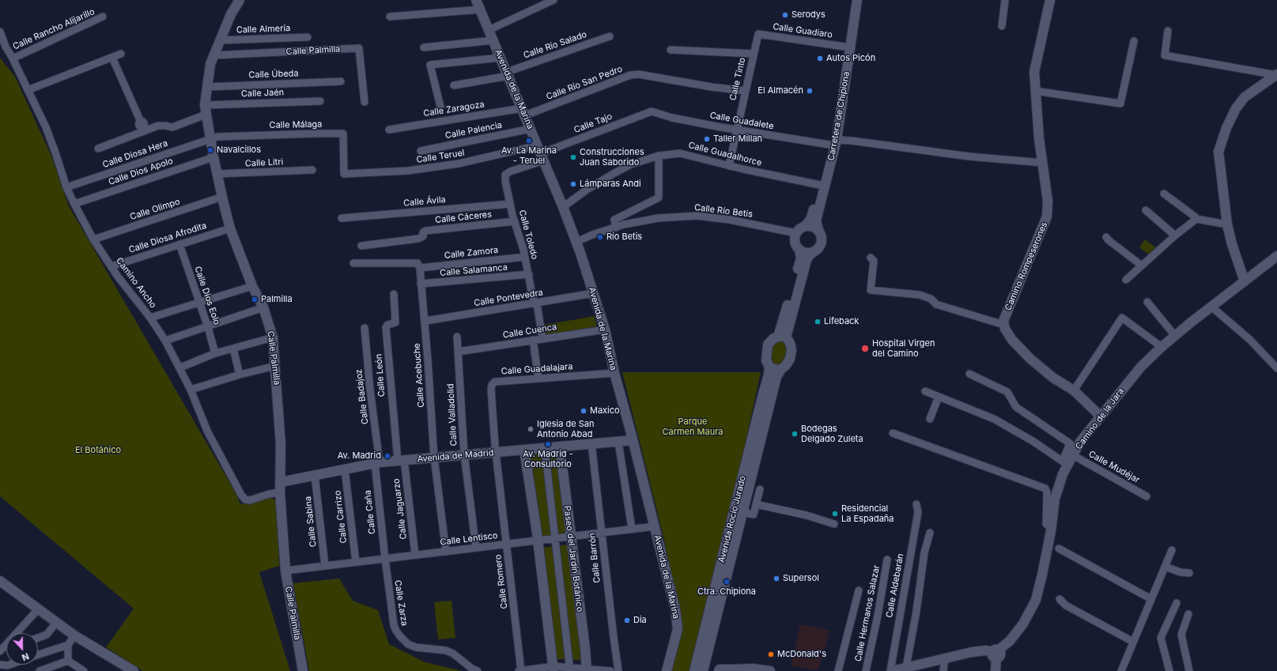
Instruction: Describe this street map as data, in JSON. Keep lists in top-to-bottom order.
{
  "streets": {
    "street": [
      "Calle Rancho Alijarillo",
      "Calle Almería",
      "Calle Guadiaro",
      "Calle Río Salado",
      "Calle Palmilla",
      "Calle Úbeda",
      "Calle Tinto",
      "Calle Río San Pedro",
      "Avenida de la Marina",
      "Calle Jaén",
      "Calle Zaragoza",
      "Carretera de Chipiona",
      "Calle Guadalete",
      "Calle Tajo",
      "Calle Málaga",
      "Calle Palencia",
      "Calle Diosa Hera",
      "Calle Guadalhorce",
      "Calle Teruel",
      "Calle Litri",
      "Calle Dios Apolo",
      "Calle Ávila",
      "Calle Olimpo",
      "Calle Río Betis",
      "Calle Cáceres",
      "Calle Toledo",
      "Calle Diosa Afrodita",
      "Calle Zamora",
      "Camino Rompeserones",
      "Calle Salamanca",
      "Camino Ancho",
      "Calle Dios Eolo",
      "Calle Pontevedra",
      "Calle Cuenca",
      "Calle Guadalajara",
      "Calle León",
      "Calle Acebuche",
      "Calle Badajoz",
      "Calle Valladolid",
      "Camino de la Jara",
      "Avenida de Madrid",
      "Calle Mudéjar",
      "Calle Jaguarzo",
      "Calle Caña",
      "Calle Carrizo",
      "Avenida Rocío Jurado",
      "Calle Sabina",
      "Calle Lentisco",
      "Calle Barrón",
      "Paseo del Jardín Botánico",
      "Calle Romero",
      "Calle Aldebarán",
      "Calle Zarza",
      "Calle Hermanos Salazar"
    ]
  },
  "crossings": [
    ["Calle Rancho Alijarillo", "Camino Ancho"],
    ["Calle Almería", "Calle Palmilla"],
    ["Calle Guadiaro", "Calle Tinto"],
    ["Calle Guadiaro", "Carretera de Chipiona"],
    ["Calle Río Salado", "Avenida de la Marina"],
    ["Calle Palmilla", "Calle Úbeda"],
    ["Calle Palmilla", "Calle Jaén"],
    ["Calle Palmilla", "Calle Málaga"],
    ["Calle Palmilla", "Calle Diosa Hera"],
    ["Calle Palmilla", "Calle Litri"],
    ["Calle Palmilla", "Calle Dios Apolo"],
    ["Calle Palmilla", "Calle Olimpo"],
    ["Calle Palmilla", "Calle Diosa Afrodita"],
    ["Calle Palmilla", "Camino Ancho"],
    ["Calle Palmilla", "Avenida de Madrid"],
    ["Calle Palmilla", "Calle Lentisco"],
    ["Calle Tinto", "Calle Río San Pedro"],
    ["Calle Tinto", "Calle Guadalete"],
    ["Calle Tinto", "Calle Guadalhorce"],
    ["Calle Río San Pedro", "Avenida de la Marina"],
    ["Calle Río San Pedro", "Calle Zaragoza"],
    ["Avenida de la Marina", "Calle Zaragoza"],
    ["Avenida de la Marina", "Calle Tajo"],
    ["Avenida de la Marina", "Calle Palencia"],
    ["Avenida de la Marina", "Calle Guadalhorce"],
    ["Avenida de la Marina", "Calle Teruel"],
    ["Avenida de la Marina", "Calle Río Betis"],
    ["Avenida de la Marina", "Calle Toledo"],
    ["Avenida de la Marina", "Calle Pontevedra"],
    ["Avenida de la Marina", "Calle Cuenca"],
    ["Avenida de la Marina", "Calle Guadalajara"],
    ["Avenida de la Marina", "Avenida de Madrid"],
    ["Avenida de la Marina", "Calle Lentisco"],
    ["Carretera de Chipiona", "Calle Guadalete"],
    ["Carretera de Chipiona", "Calle Guadalhorce"],
    ["Carretera de Chipiona", "Calle Río Betis"],
    ["Calle Guadalete", "Calle Tajo"],
    ["Calle Guadalete", "Camino Rompeserones"],
    ["Calle Tajo", "Calle Teruel"],
    ["Calle Tajo", "Calle Toledo"],
    ["Calle Málaga", "Calle Diosa Hera"],
    ["Calle Málaga", "Calle Teruel"],
    ["Calle Diosa Hera", "Camino Ancho"],
    ["Calle Teruel", "Calle Toledo"],
    ["Calle Dios Apolo", "Camino Ancho"],
    ["Calle Ávila", "Calle Toledo"],
    ["Calle Olimpo", "Camino Ancho"],
    ["Calle Cáceres", "Calle Toledo"],
    ["Calle Toledo", "Calle Zamora"],
    ["Calle Toledo", "Calle Salamanca"],
    ["Calle Toledo", "Calle Pontevedra"],
    ["Calle Toledo", "Calle Cuenca"],
    ["Calle Diosa Afrodita", "Camino Ancho"],
    ["Calle Diosa Afrodita", "Calle Dios Eolo"],
    ["Calle Zamora", "Calle Acebuche"],
    ["Calle Salamanca", "Calle Acebuche"],
    ["Calle Pontevedra", "Calle Acebuche"],
    ["Calle Cuenca", "Calle Valladolid"],
    ["Calle Guadalajara", "Avenida de Madrid"],
    ["Calle Guadalajara", "Calle Romero"],
    ["Calle León", "Avenida de Madrid"],
    ["Calle León", "Calle Jaguarzo"],
    ["Calle Acebuche", "Avenida de Madrid"],
    ["Calle Acebuche", "Calle Lentisco"],
    ["Calle Badajoz", "Avenida de Madrid"],
    ["Calle Badajoz", "Calle Caña"],
    ["Calle Valladolid", "Avenida de Madrid"],
    ["Calle Valladolid", "Calle Lentisco"],
    ["Camino de la Jara", "Calle Mudéjar"],
    ["Avenida de Madrid", "Calle Jaguarzo"],
    ["Avenida de Madrid", "Calle Caña"],
    ["Avenida de Madrid", "Calle Carrizo"],
    ["Avenida de Madrid", "Calle Sabina"],
    ["Avenida de Madrid", "Calle Barrón"],
    ["Avenida de Madrid", "Paseo del Jardín Botánico"],
    ["Avenida de Madrid", "Calle Romero"],
    ["Calle Jaguarzo", "Calle Lentisco"],
    ["Calle Caña", "Calle Lentisco"],
    ["Calle Caña", "Calle Zarza"],
    ["Calle Carrizo", "Calle Lentisco"],
    ["Calle Sabina", "Calle Lentisco"],
    ["Calle Lentisco", "Calle Barrón"],
    ["Calle Lentisco", "Paseo del Jardín Botánico"],
    ["Calle Lentisco", "Calle Romero"],
    ["Calle Lentisco", "Calle Zarza"]
  ],
  "parks": ["Parque Carmen Maura", "El Botánico"],
  "places": [
    "Serodys",
    "Autos Picón",
    "El Almacén",
    "Taller Millan",
    "Av. La Marina - Teruel",
    "Navalcillos",
    "Construcciones Juan Saborido",
    "Lámparas Andi",
    "Río Betis",
    "Palmilla",
    "Lifeback",
    "Hospital Virgen del Camino",
    "Maxico",
    "Iglesia de San Antonio Abad",
    "Bodegas Delgado Zuleta",
    "Av. Madrid - Consultorio",
    "Av. Madrid",
    "Residencial La Espadaña",
    "Supersol",
    "Ctra. Chipiona",
    "Dia",
    "McDonald's"
  ],
  "north": "bottom"
}
